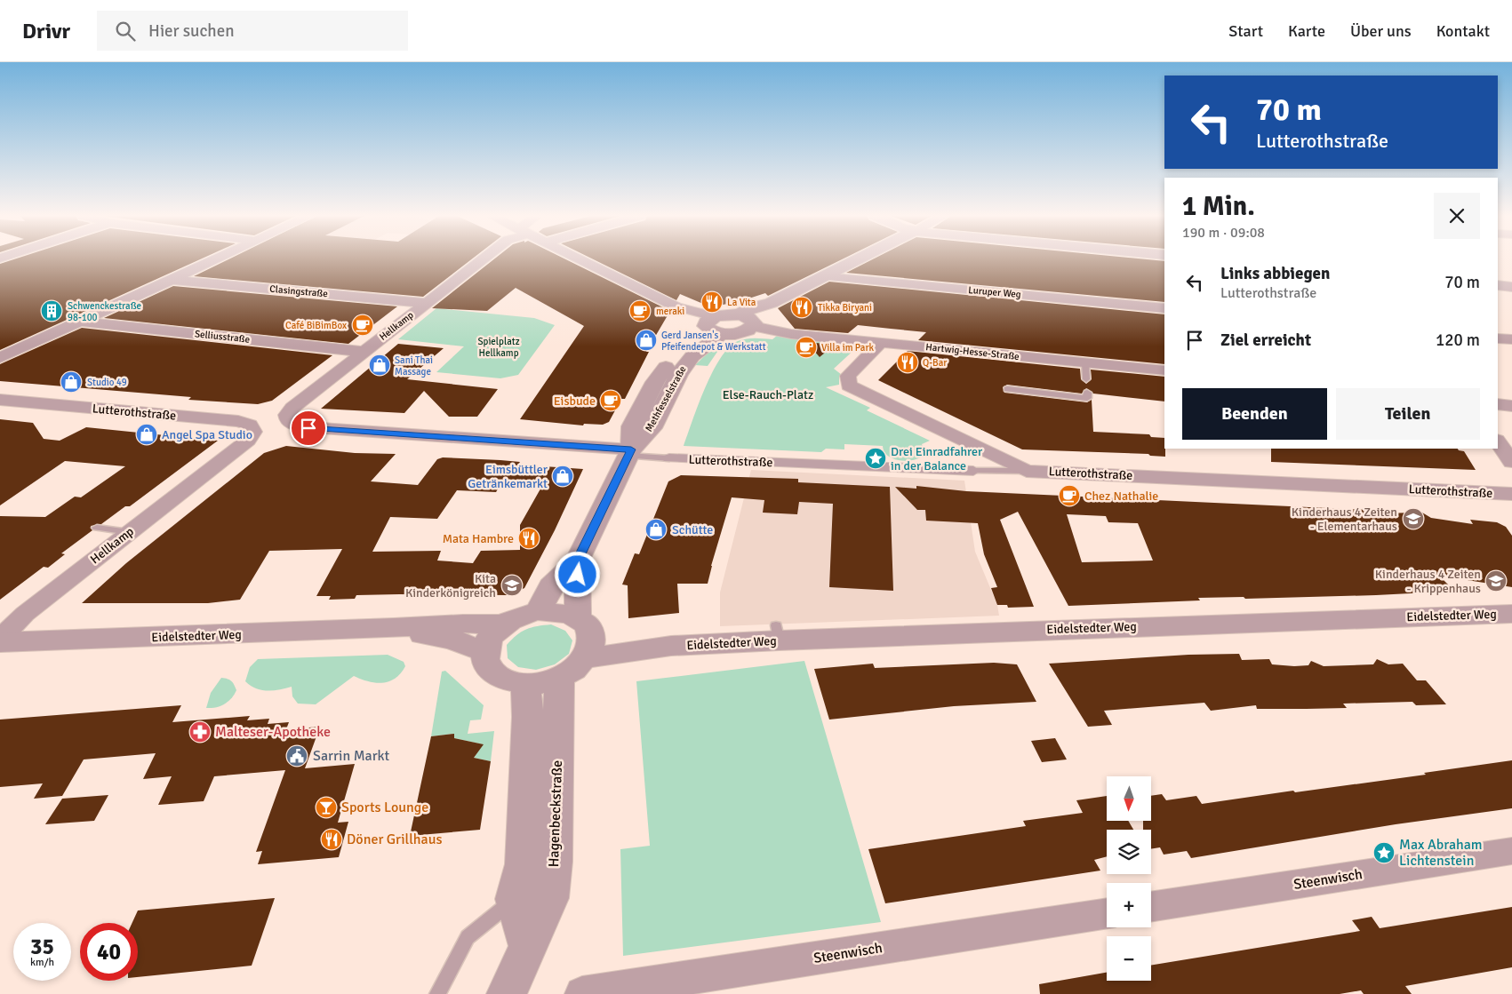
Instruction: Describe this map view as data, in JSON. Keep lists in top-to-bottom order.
{
  "streets": {
    "street": [
      "Clasingstraße",
      "Luruper Weg",
      "Hellkamp",
      "Selliusstraße",
      "Hartwig-Hesse-Straße",
      "Methfesselstraße",
      "Lutterothstraße",
      "Eidelstedter Weg",
      "Hagenbeckstraße",
      "Steenwisch"
    ]
  },
  "crossings": [
    ["Clasingstraße", "Hellkamp"],
    ["Hellkamp", "Selliusstraße"],
    ["Hellkamp", "Methfesselstraße"],
    ["Hellkamp", "Lutterothstraße"],
    ["Methfesselstraße", "Eidelstedter Weg"],
    ["Methfesselstraße", "Hagenbeckstraße"],
    ["Eidelstedter Weg", "Hagenbeckstraße"]
  ],
  "parks": ["Spielplatz Hellkamp", "Else-Rauch-Platz"],
  "places": {
    "restaurant": [
      "La Vita",
      "Tikka Biryani",
      "Q-Bar",
      "Mata Hambre",
      "Döner Grillhaus"
    ],
    "building": ["Schwenckestraße 98-100"],
    "cafe": [
      "meraki",
      "Café BiBimBox",
      "Villa im Park",
      "Eisbude",
      "Chez Nathalie"
    ],
    "shop": [
      "Gerd Jansen's Pfeifendepot & Werkstatt",
      "Sani Thai Massage",
      "Studio 49",
      "Angel Spa Studio",
      "Eimsbüttler Getränkemarkt",
      "Schütte"
    ],
    "place": ["Drei Einradfahrer in der Balance", "Max Abraham Lichtenstein"],
    "school or university": ["Kinderhaus 4 Zeiten - Elementarhaus", "Kinderhaus 4 Zeiten - Krippenhaus", "Kita Kinderkönigreich"],
    "pharmacy": ["Malteser-Apotheke"],
    "public building": ["Sarrin Markt"],
    "bar": ["Sports Lounge"]
  },
  "north": "bottom",
  "page": {
    "header": "Drivr",
    "search": "Hier suchen",
    "nav": [
      "Start",
      "Karte",
      "Über uns",
      "Kontakt"
    ],
    "turn": ["70 m", "Lutterothstraße"],
    "heading": ["1 Min.", "190 m · 09:08"],
    "list": [
      {
        "name": "Links abbiegen",
        "note": "Lutterothstraße",
        "value": "70 m"
      },
      {
        "name": "Ziel erreicht",
        "value": "120 m"
      }
    ],
    "buttons": ["Beenden", "Teilen"],
    "map_buttons": ["+", "−"],
    "speed": "35 km/h",
    "limit": "40"
  }
}
